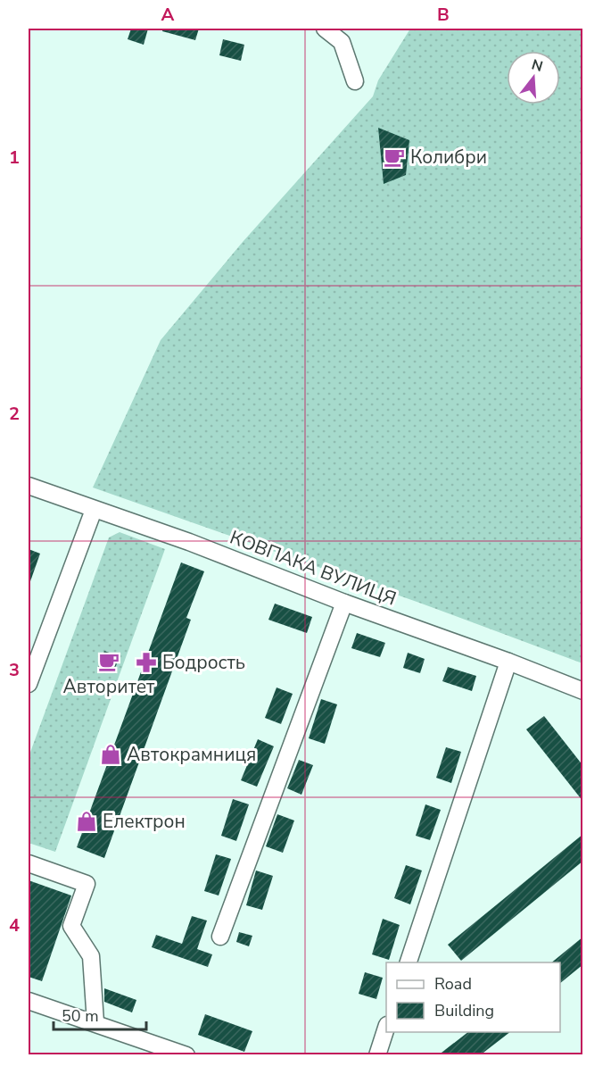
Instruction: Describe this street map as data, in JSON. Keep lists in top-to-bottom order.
{
  "streets": {
    "street": ["КОВПАКА ВУЛИЦЯ"]
  },
  "places": {
    "cafe": ["Колибри", "Авторитет"],
    "pharmacy": ["Бодрость"],
    "shop": ["Автокрамниця", "Електрон"]
  },
  "legend": ["Road", "Building"],
  "scale_bar": "50 m",
  "north": "top",
  "grid": {
    "columns": ["A", "B"],
    "rows": [
      "1",
      "2",
      "3",
      "4"
    ]
  }
}
